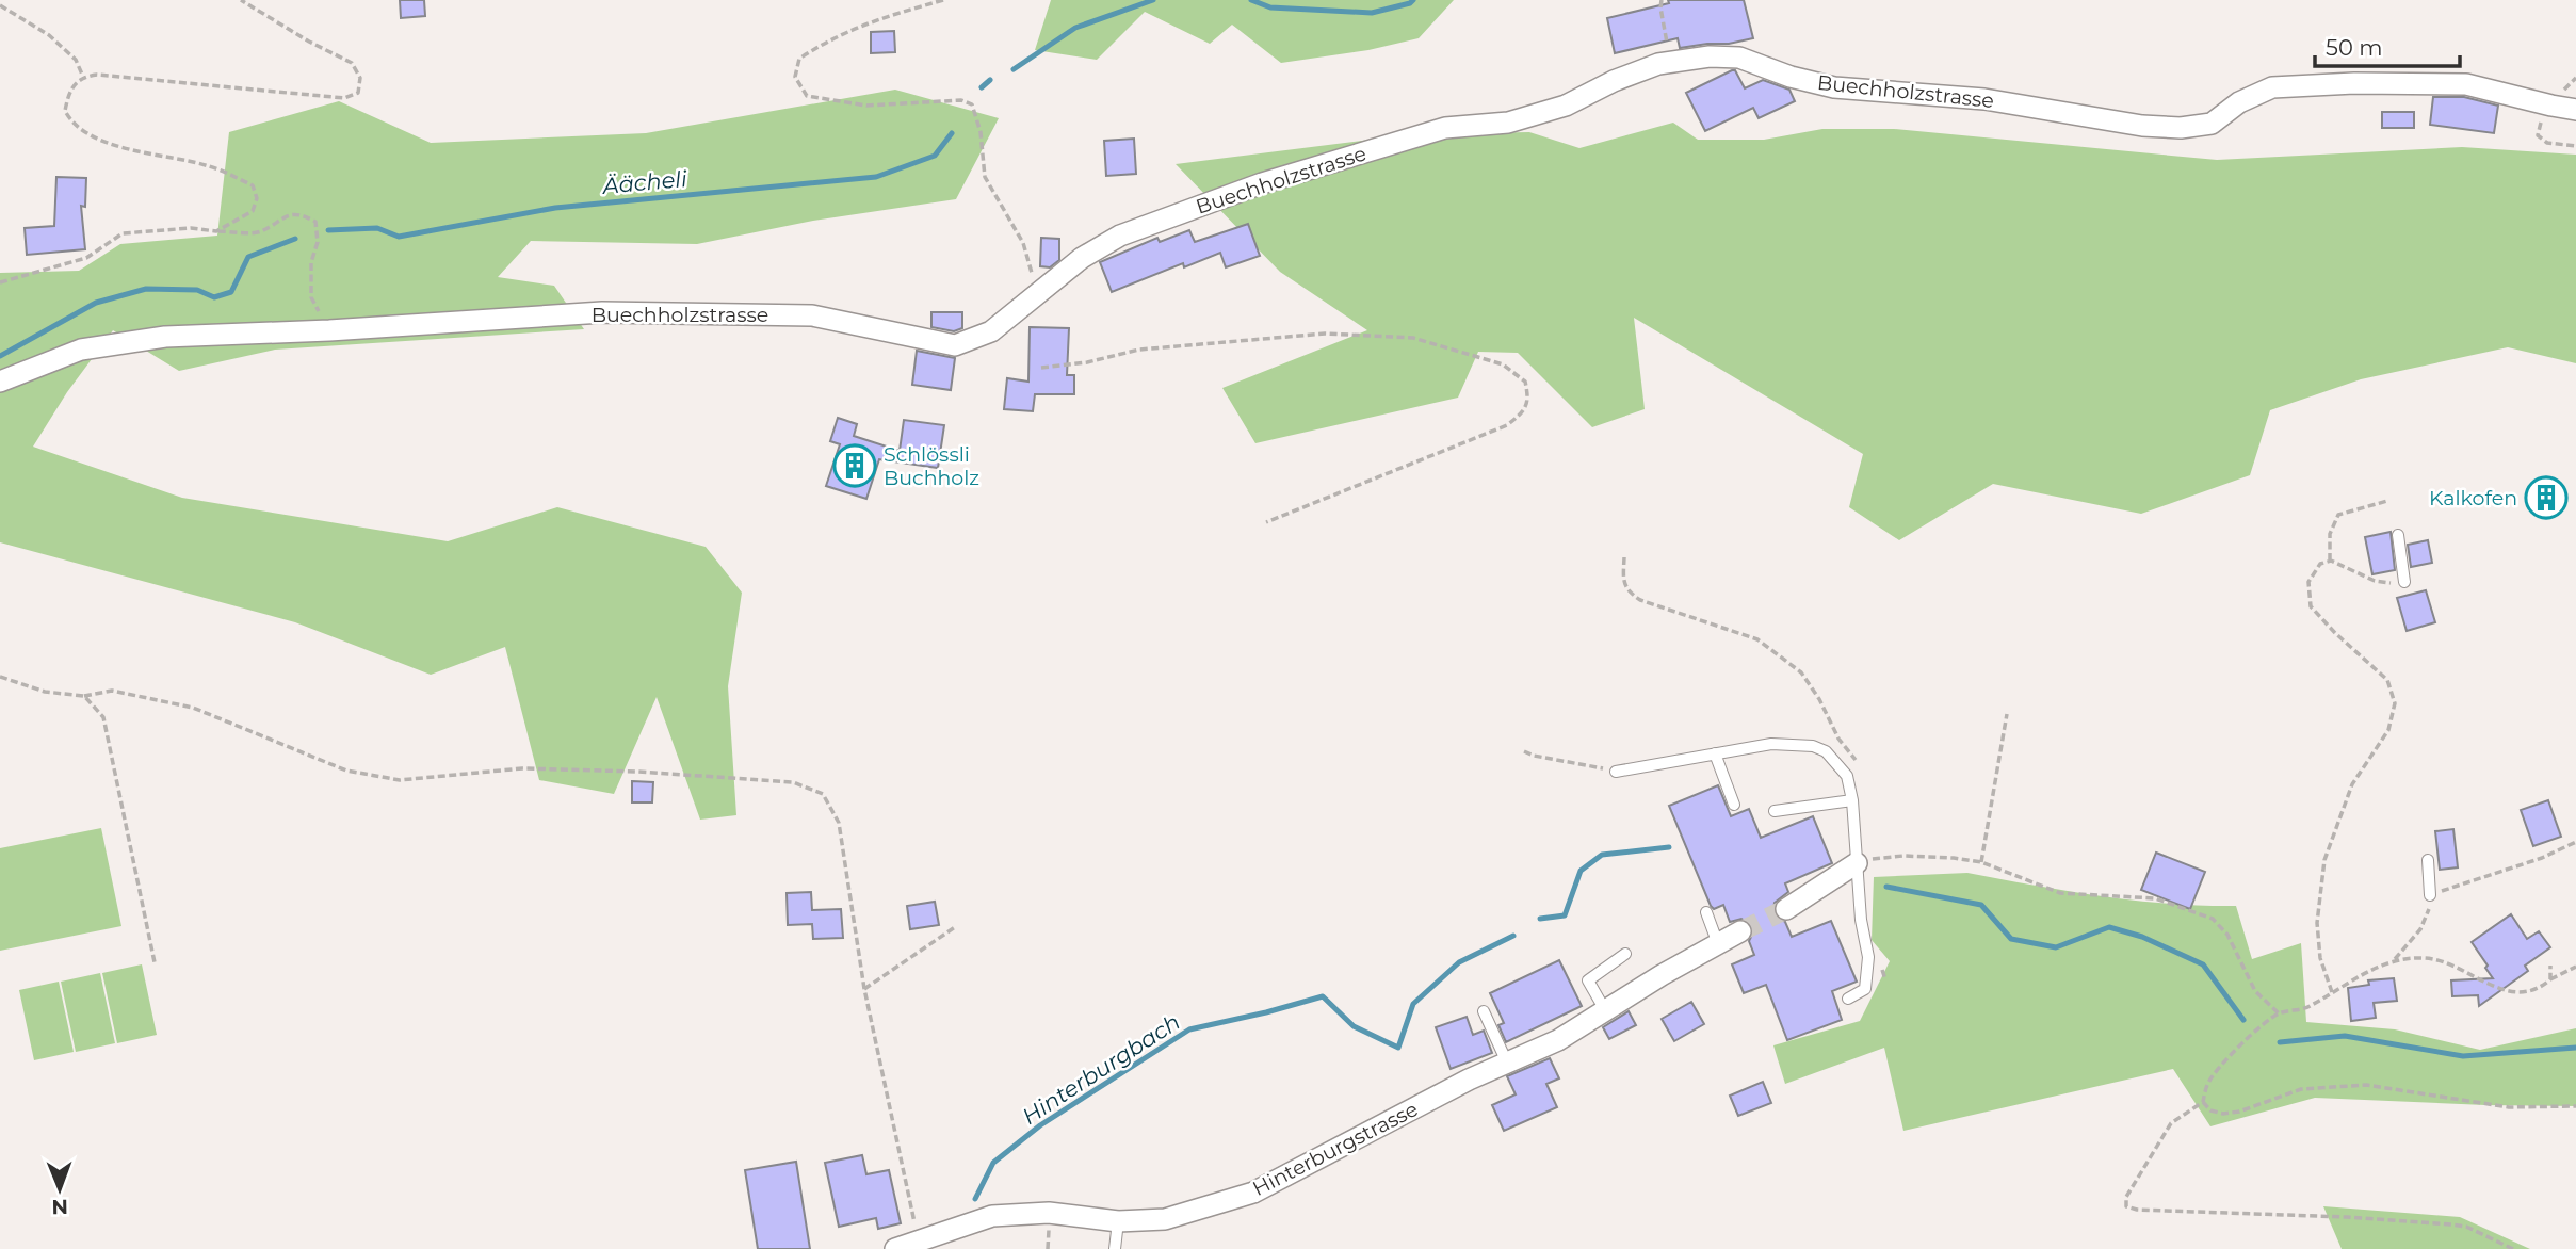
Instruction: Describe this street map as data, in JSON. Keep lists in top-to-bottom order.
{
  "streets": {
    "street": ["Buechholzstrasse", "Hinterburgstrasse"]
  },
  "water": ["Äächeli", "Hinterburgbach"],
  "places": {
    "building": ["Schlössli Buchholz", "Kalkofen"]
  },
  "scale_bar": "50 m",
  "north": "bottom"
}
